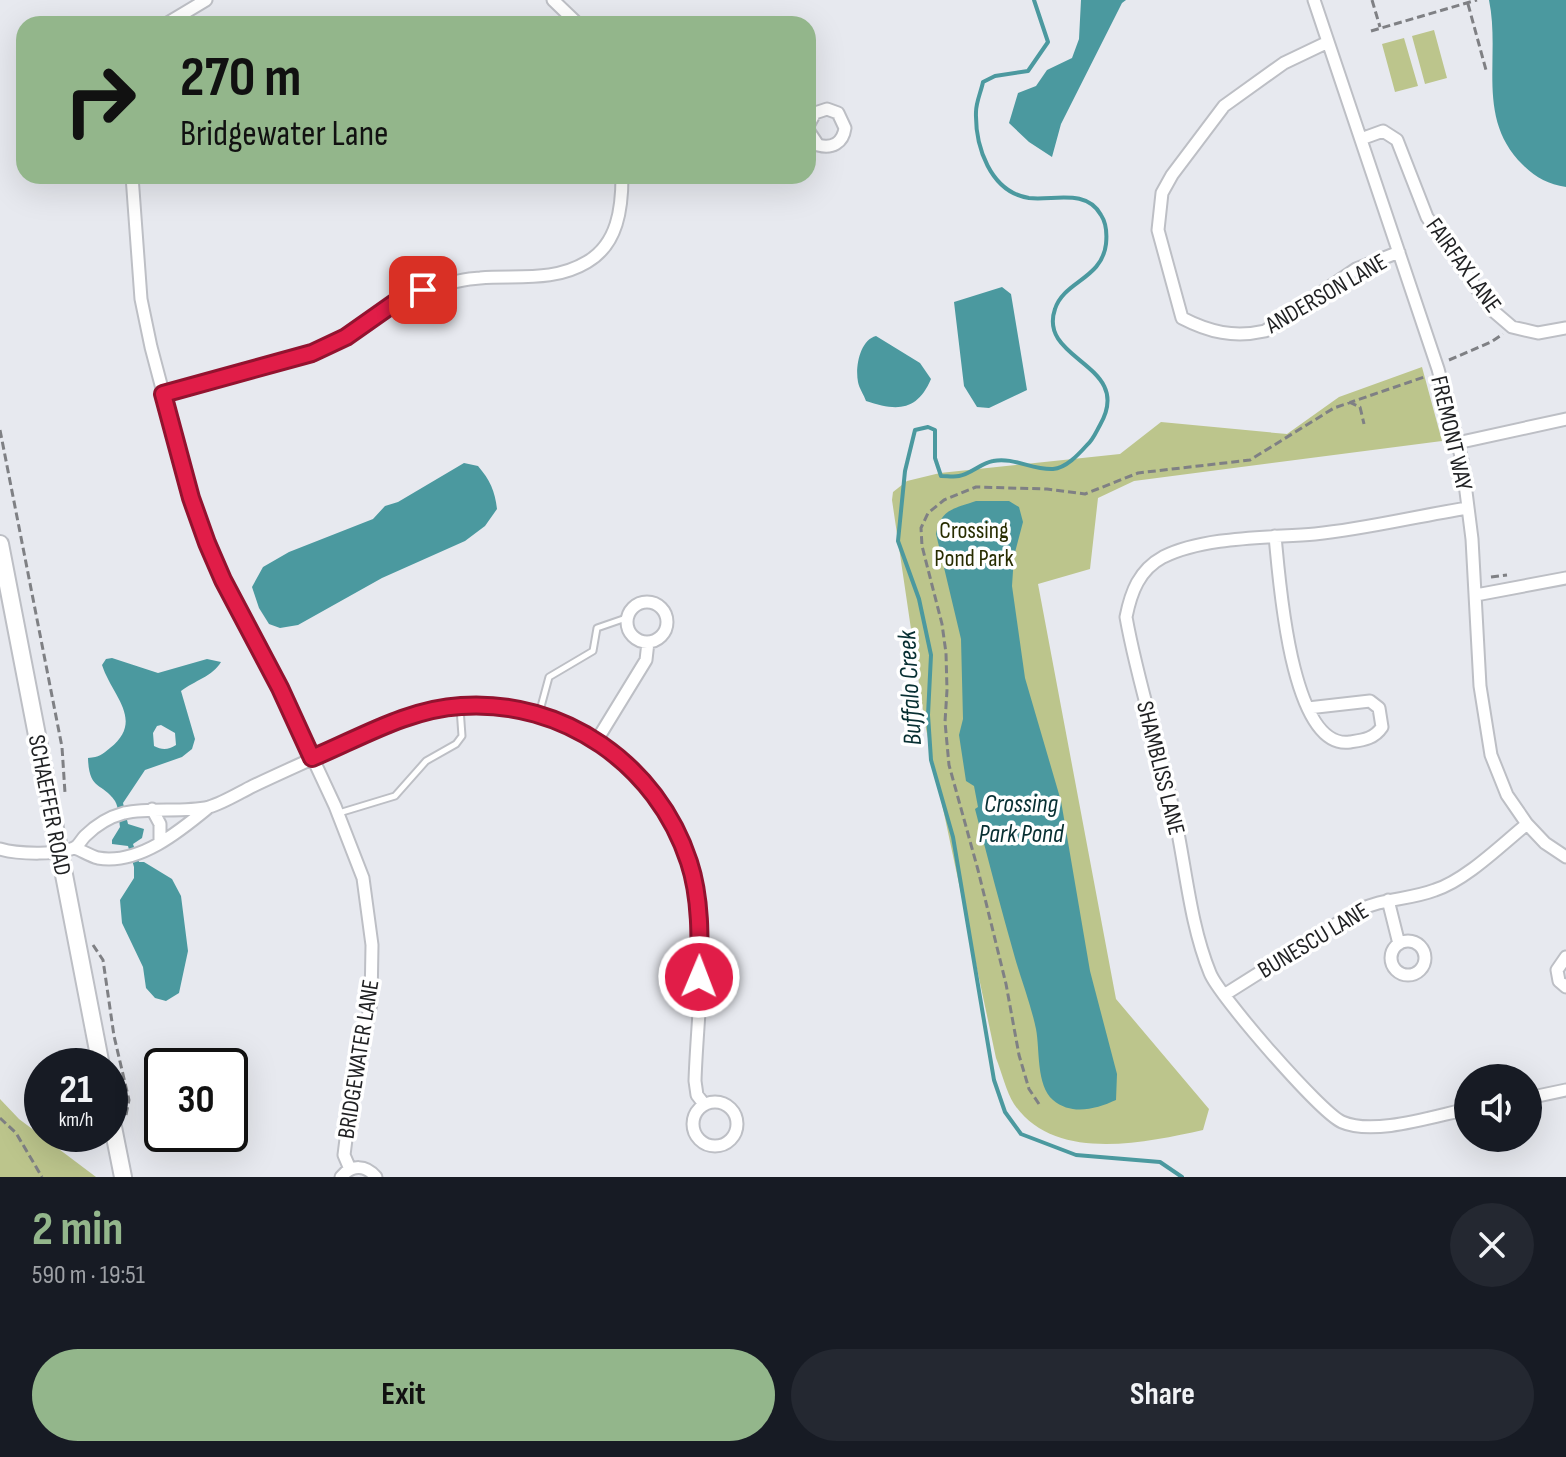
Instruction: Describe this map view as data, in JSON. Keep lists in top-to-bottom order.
{
  "streets": {
    "street": [
      "FAIRFAX LANE",
      "ANDERSON LANE",
      "FREMONT WAY",
      "SHAMBLISS LANE",
      "SCHAEFFER ROAD",
      "BUNESCU LANE",
      "BRIDGEWATER LANE"
    ]
  },
  "crossings": [
    ["FAIRFAX LANE", "FREMONT WAY"],
    ["ANDERSON LANE", "FREMONT WAY"],
    ["FREMONT WAY", "SHAMBLISS LANE"],
    ["FREMONT WAY", "BUNESCU LANE"],
    ["SHAMBLISS LANE", "BUNESCU LANE"]
  ],
  "water": ["Buffalo Creek", "Crossing Park Pond"],
  "parks": ["Crossing Pond Park"],
  "page": {
    "turn": ["270 m", "Bridgewater Lane"],
    "speed": "21 km/h",
    "limit": "30",
    "heading": ["2 min", "590 m · 19:51"],
    "buttons": ["Exit", "Share"]
  }
}
